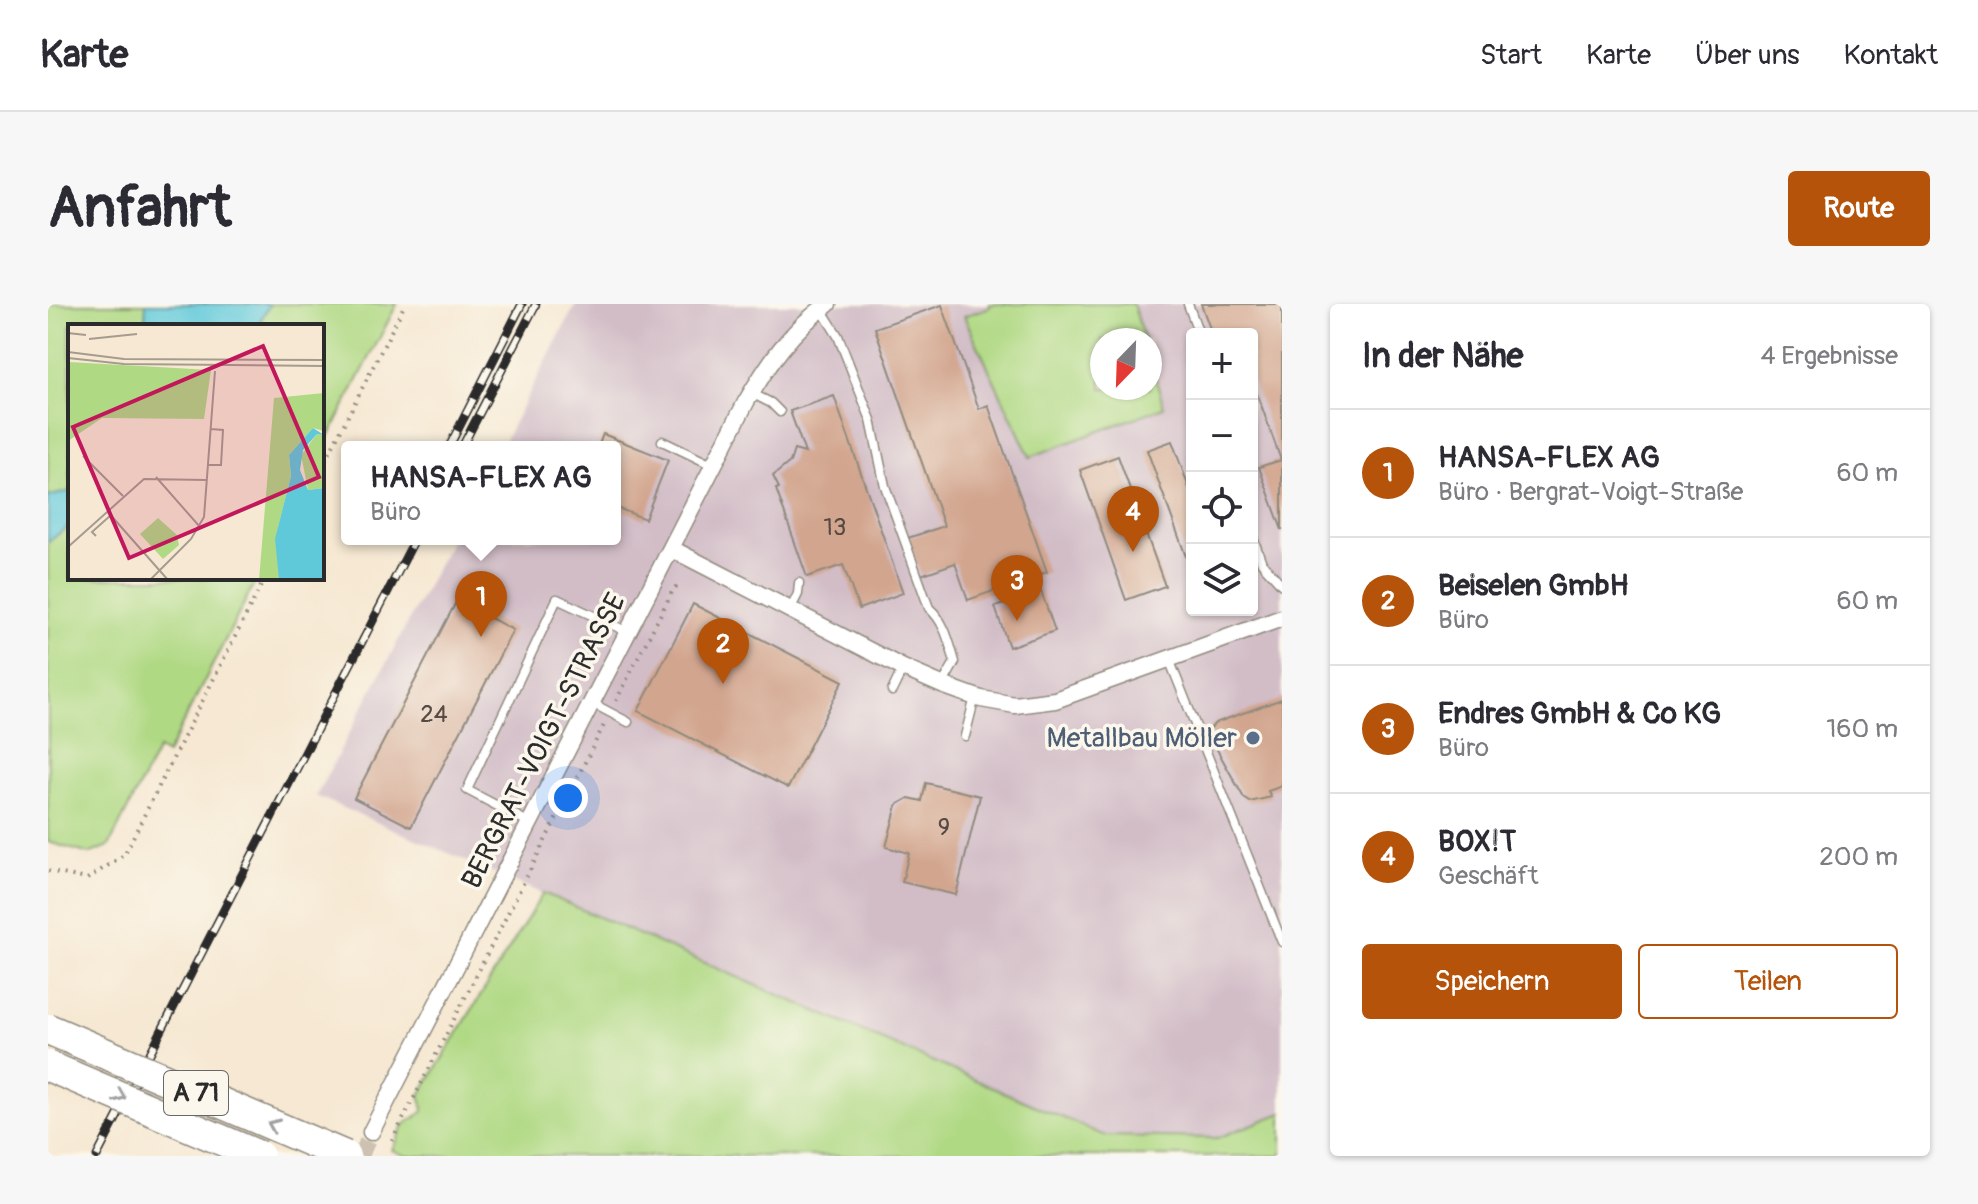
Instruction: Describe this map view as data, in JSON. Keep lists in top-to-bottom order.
{
  "streets": {
    "highway": ["A 71"],
    "street": ["BERGRAT-VOIGT-STRASSE"]
  },
  "places": ["Metallbau Möller"],
  "house_numbers": ["13", "24", "9"],
  "north": "bottom left",
  "page": {
    "header": "Karte",
    "nav": [
      "Start",
      "Karte",
      "Über uns",
      "Kontakt"
    ],
    "buttons": [
      "Route",
      ["Speichern", "Teilen"]
    ],
    "title": "Anfahrt",
    "heading": ["In der Nähe", "4 Ergebnisse"],
    "map_buttons": ["+", "−"],
    "list": [
      {
        "mark": "1",
        "name": "HANSA-FLEX AG",
        "note": "Büro · Bergrat-Voigt-Straße",
        "value": "60 m"
      },
      {
        "mark": "2",
        "name": "Beiselen GmbH",
        "note": "Büro",
        "value": "60 m"
      },
      {
        "mark": "3",
        "name": "Endres GmbH & Co KG",
        "note": "Büro",
        "value": "160 m"
      },
      {
        "mark": "4",
        "name": "BOX!T",
        "note": "Geschäft",
        "value": "200 m"
      }
    ],
    "popup": ["HANSA-FLEX AG", "Büro"],
    "pins": [
      "4",
      "3",
      "1",
      "2"
    ]
  }
}
